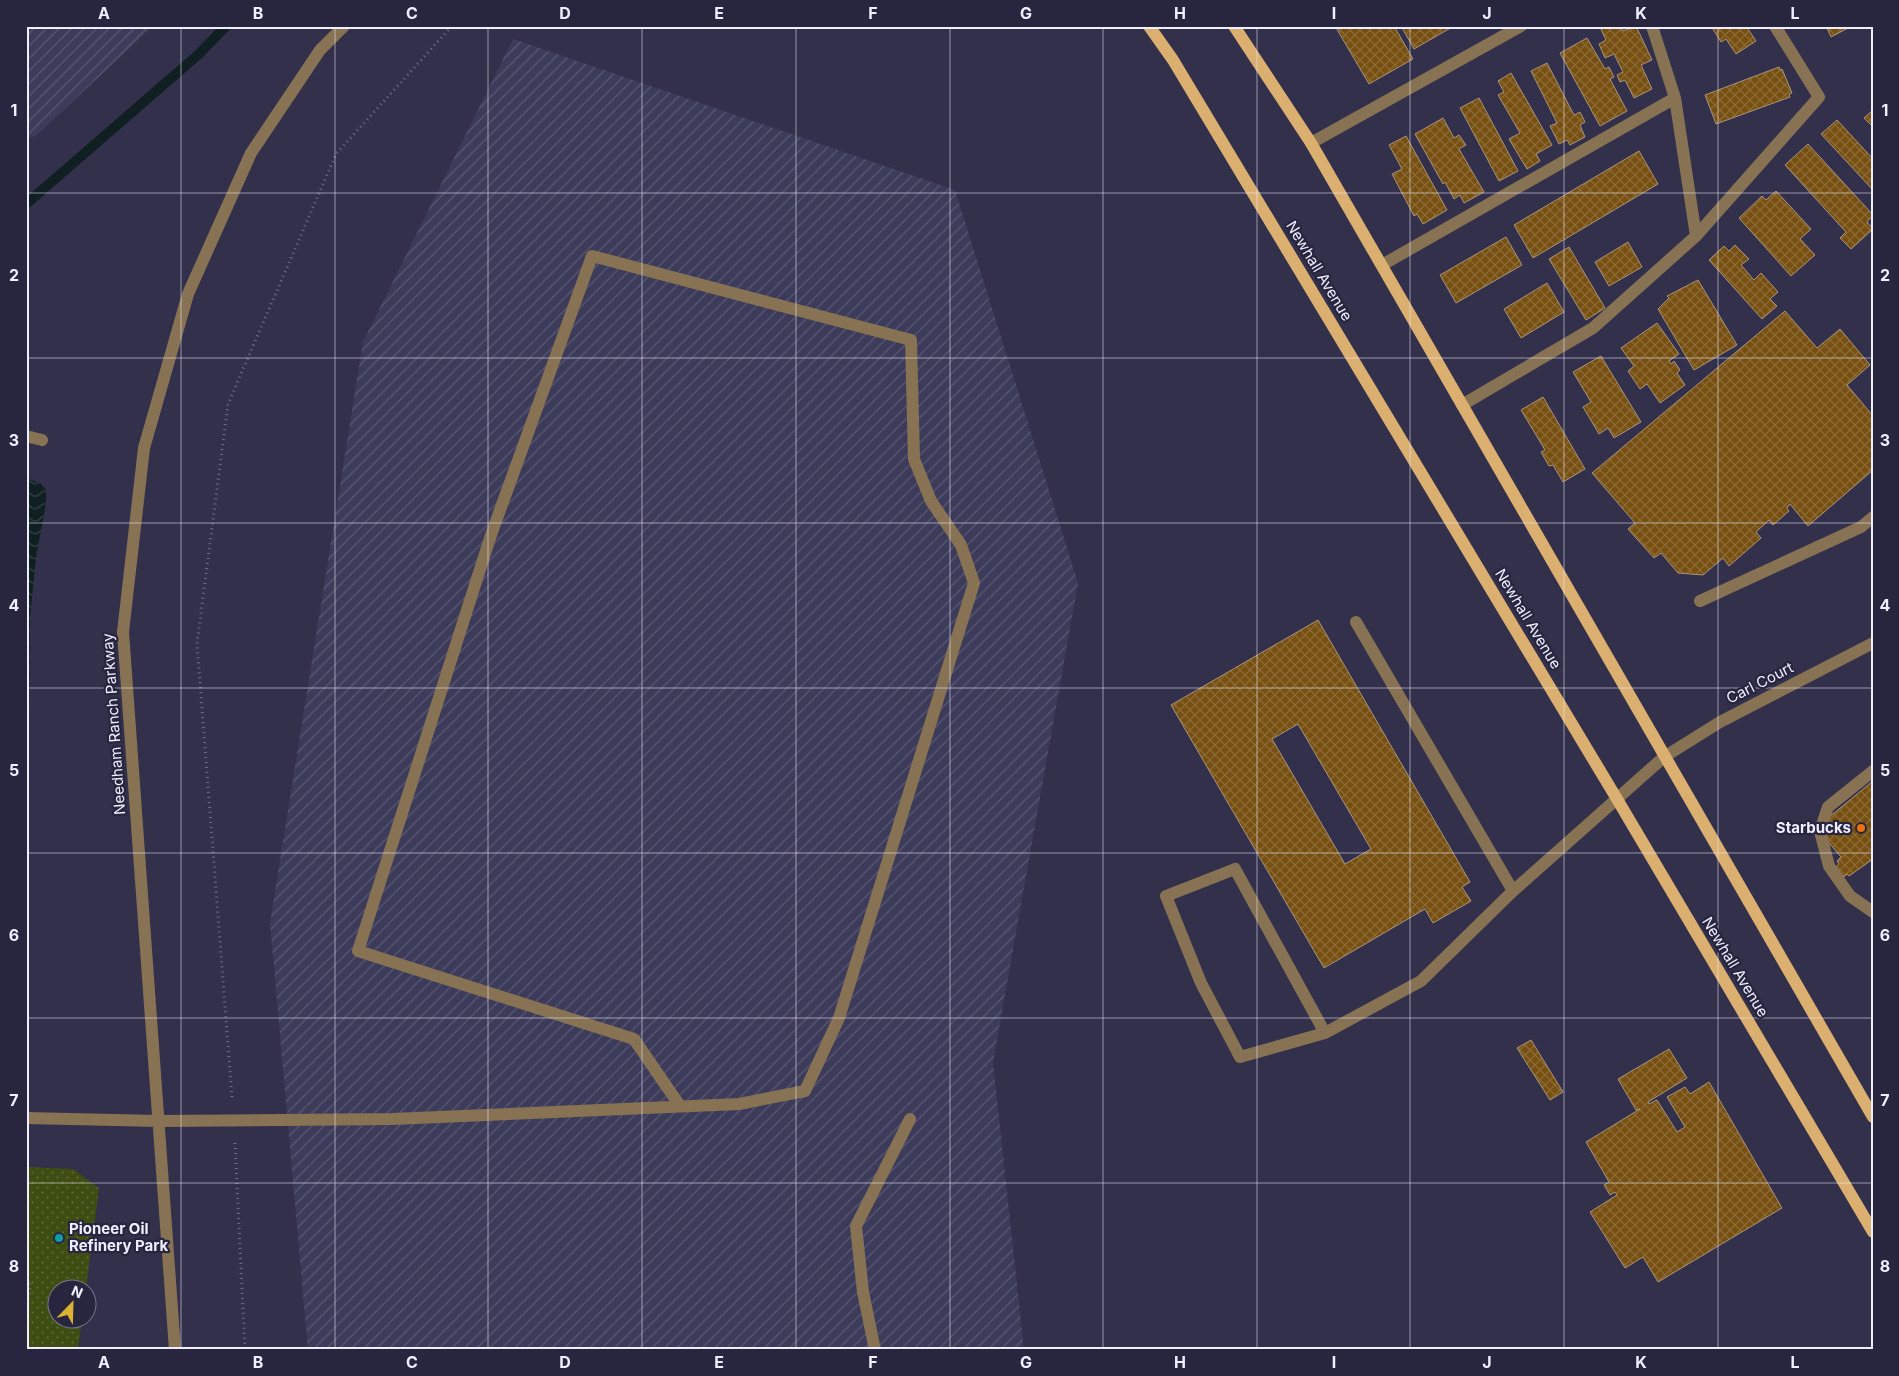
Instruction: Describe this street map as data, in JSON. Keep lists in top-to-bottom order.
{
  "streets": {
    "main road": ["Newhall Avenue"],
    "street": ["Carl Court", "Needham Ranch Parkway"]
  },
  "crossings": [
    ["Newhall Avenue", "Carl Court"]
  ],
  "places": ["Starbucks", "Pioneer Oil Refinery Park"],
  "north": "top right",
  "grid": {
    "columns": [
      "A",
      "B",
      "C",
      "D",
      "E",
      "F",
      "G",
      "H",
      "I",
      "J",
      "K",
      "L"
    ],
    "rows": [
      "1",
      "2",
      "3",
      "4",
      "5",
      "6",
      "7",
      "8"
    ]
  }
}
